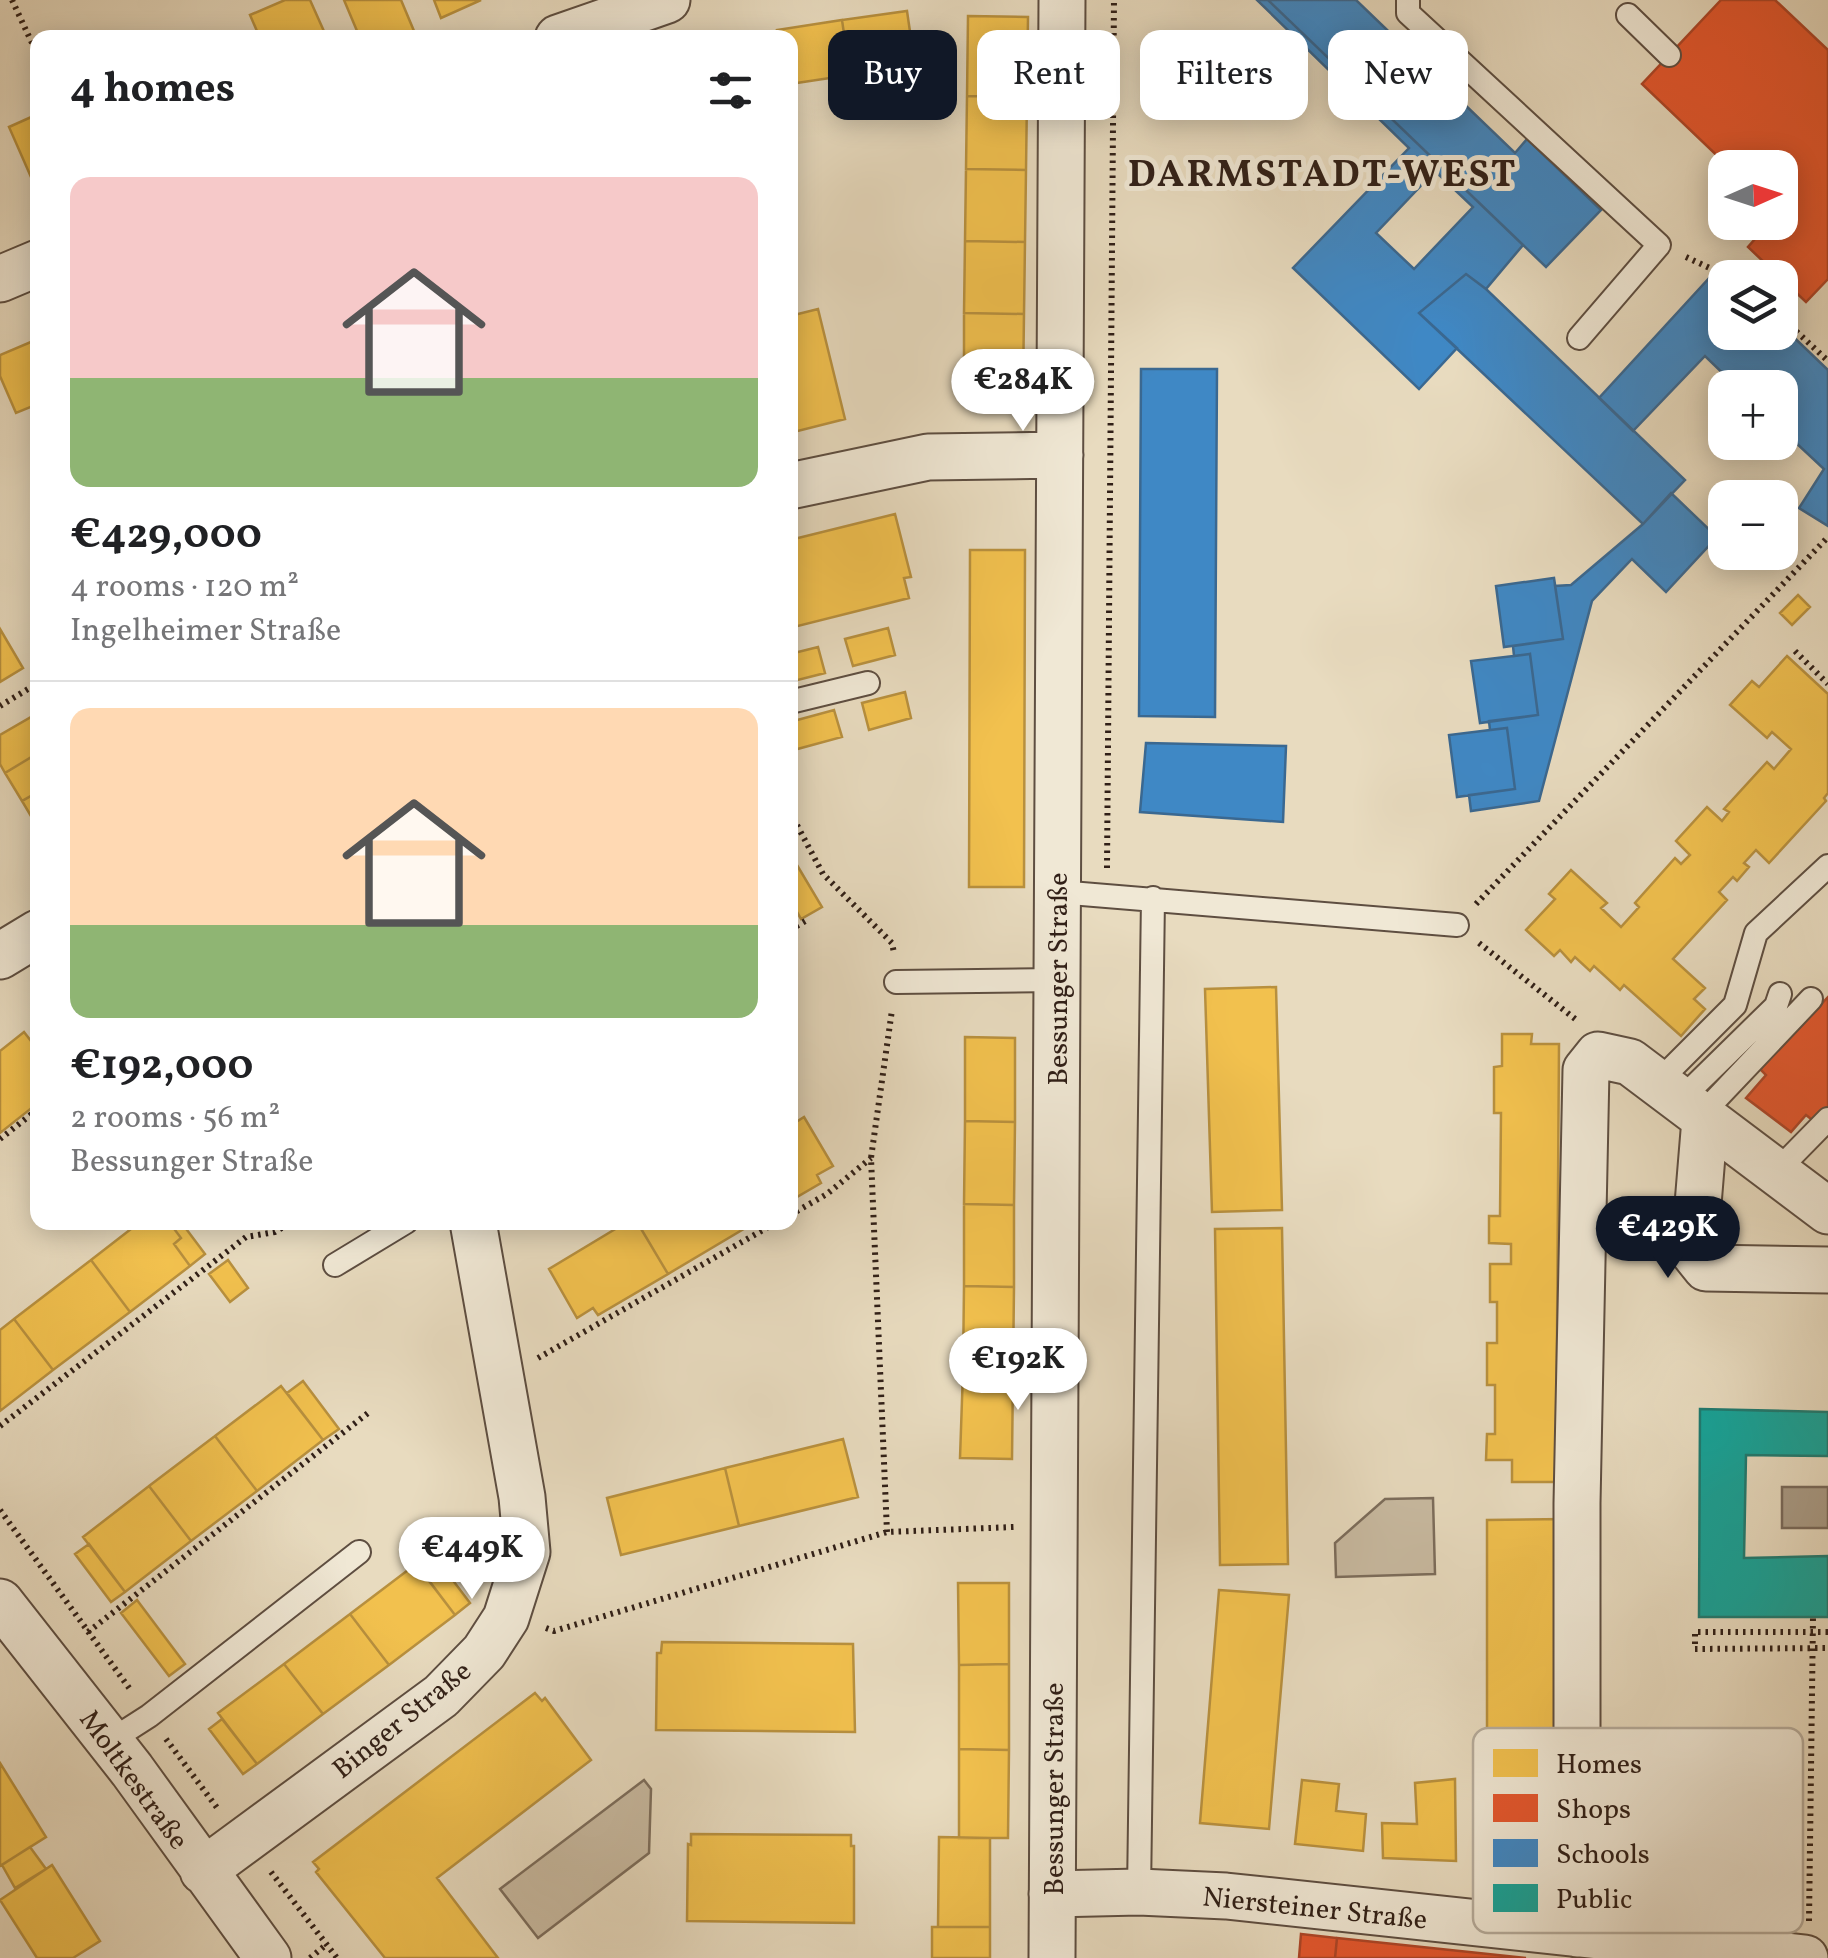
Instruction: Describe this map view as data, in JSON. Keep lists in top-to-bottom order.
{
  "streets": {
    "street": [
      "Bessunger Straße",
      "Binger Straße",
      "Moltkestraße",
      "Niersteiner Straße"
    ]
  },
  "crossings": [
    ["Bessunger Straße", "Niersteiner Straße"],
    ["Binger Straße", "Moltkestraße"]
  ],
  "districts": ["DARMSTADT-WEST"],
  "legend": [
    "Homes",
    "Shops",
    "Schools",
    "Public"
  ],
  "north": "right",
  "page": {
    "chip": [
      "Buy",
      "Rent",
      "Filters",
      "New"
    ],
    "heading": "4 homes",
    "map_buttons": ["+", "−"],
    "list": [
      {
        "name": "€429,000",
        "note": "4 rooms · 120 m² · Ingelheimer Straße"
      },
      {
        "name": "€192,000",
        "note": "2 rooms · 56 m² · Bessunger Straße"
      }
    ],
    "price": [
      "€284K",
      "€429K",
      "€192K",
      "€449K"
    ]
  }
}
